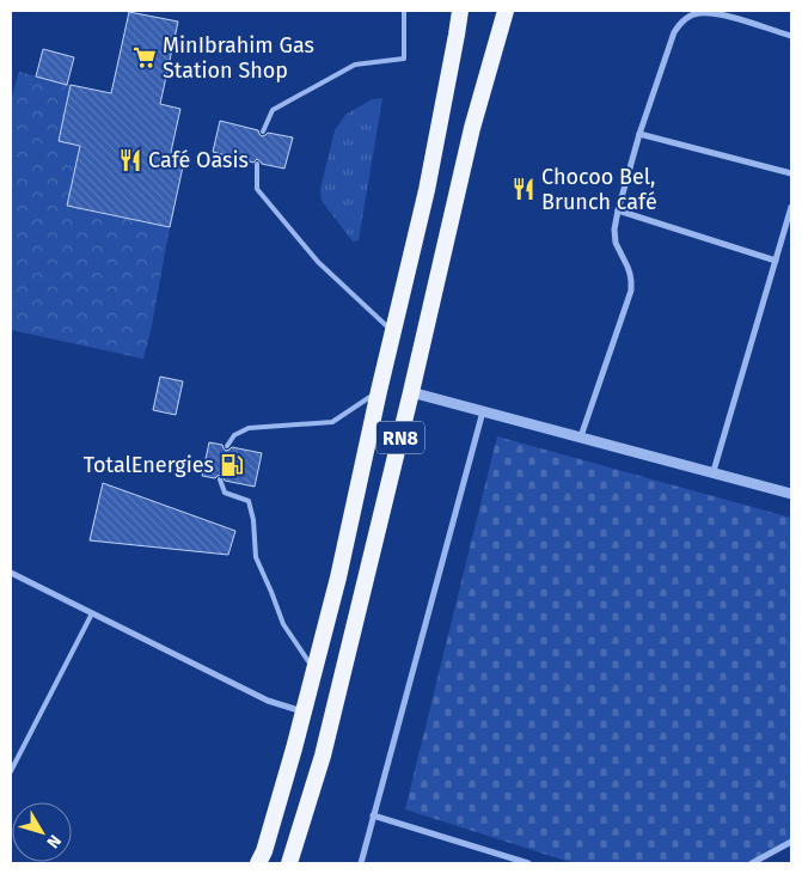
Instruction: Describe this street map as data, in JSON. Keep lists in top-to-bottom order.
{
  "streets": {
    "highway": ["RN8"]
  },
  "places": {
    "supermarket": ["MinIbrahim Gas Station Shop"],
    "restaurant": ["Café Oasis", "Chocoo Bel, Brunch café"],
    "fuel station": ["TotalEnergies"]
  },
  "north": "bottom right"
}
